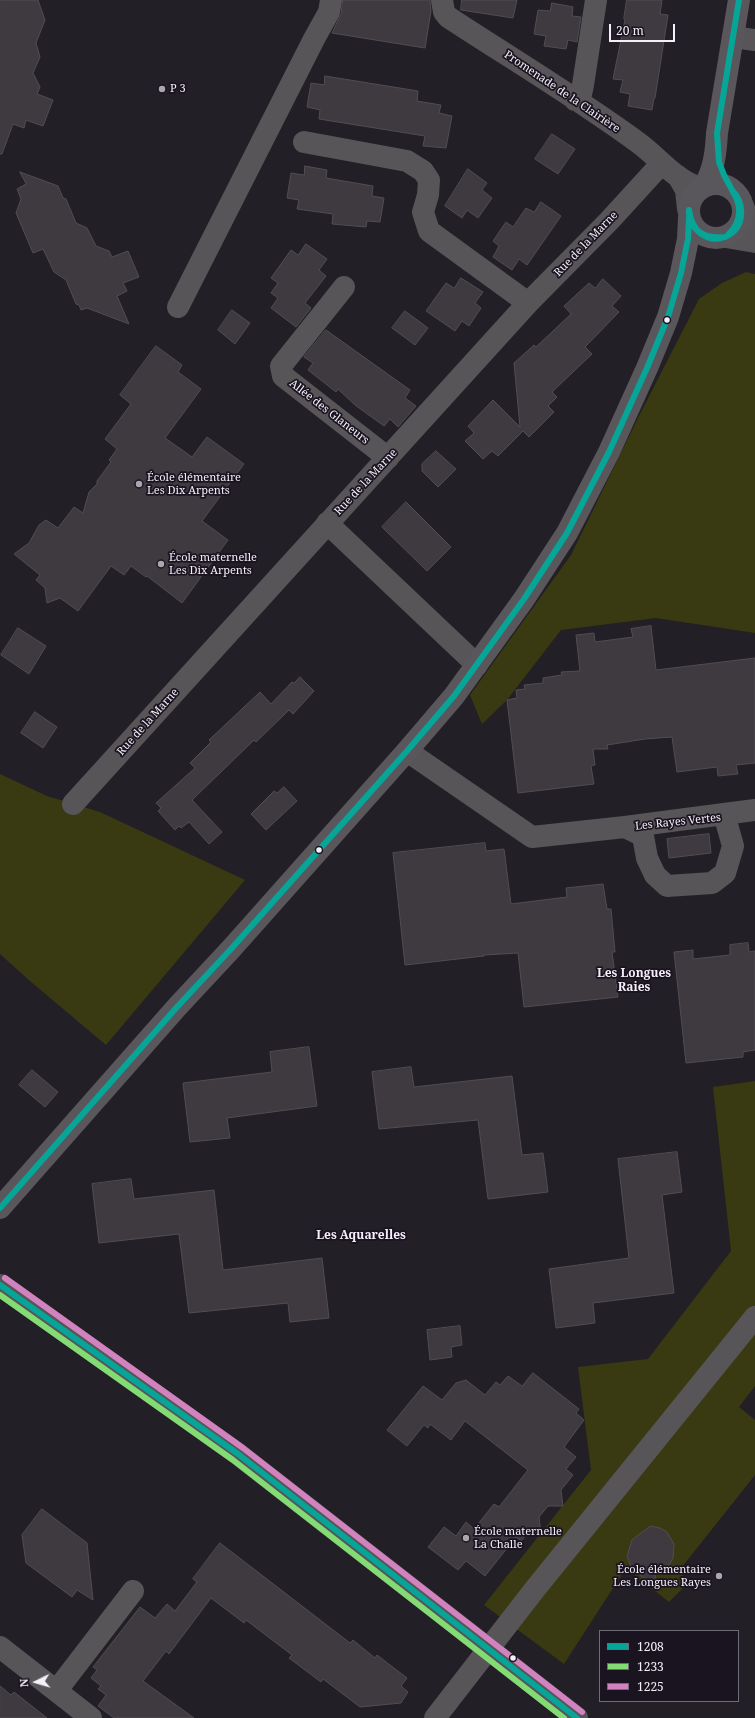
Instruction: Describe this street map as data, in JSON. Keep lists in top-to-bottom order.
{
  "streets": {
    "street": [
      "Promenade de la Clairière",
      "Rue de la Marne",
      "Allée des Glaneurs",
      "Les Rayes Vertes"
    ]
  },
  "crossings": [
    ["Promenade de la Clairière", "Rue de la Marne"],
    ["Rue de la Marne", "Allée des Glaneurs"]
  ],
  "districts": ["Les Longues Raies", "Les Aquarelles"],
  "places": [
    "P 3",
    "École élémentaire Les Dix Arpents",
    "École maternelle Les Dix Arpents",
    "École maternelle La Challe",
    "École élémentaire Les Longues Rayes"
  ],
  "lines": ["transit line 1208", "transit line 1225", "transit line 1233"],
  "legend": ["1208", "1233", "1225"],
  "scale_bar": "20 m",
  "north": "left"
}
